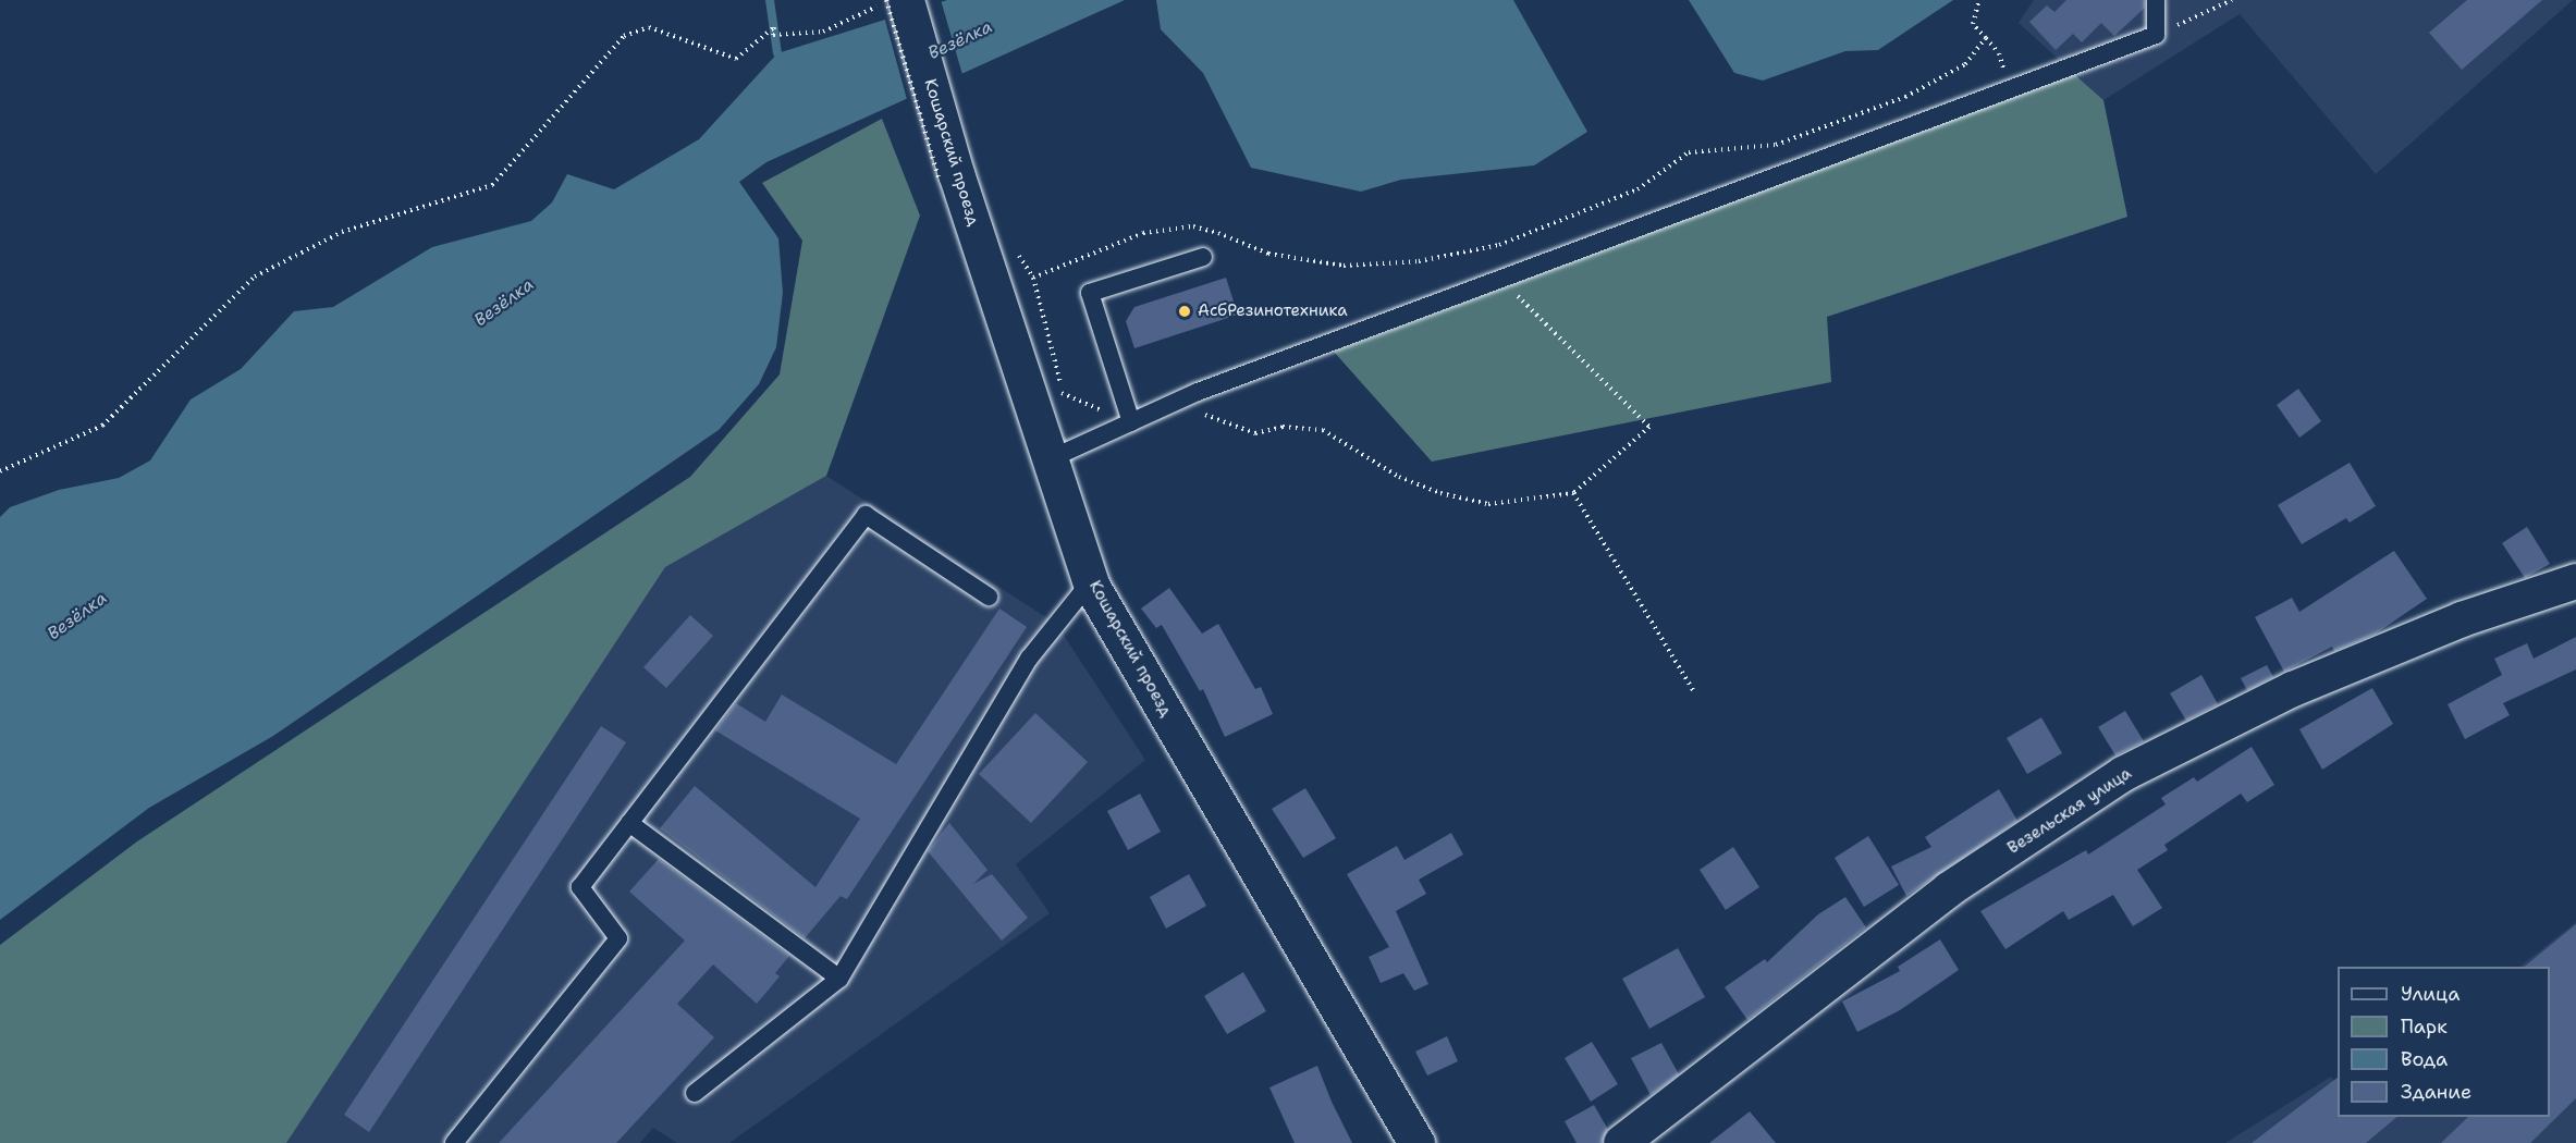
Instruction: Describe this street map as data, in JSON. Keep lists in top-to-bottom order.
{
  "streets": {
    "street": ["Кошарский проезд", "Везельская улица"]
  },
  "water": ["Везёлка"],
  "places": ["АсбРезинотехника"],
  "legend": [
    "Улица",
    "Парк",
    "Вода",
    "Здание"
  ]
}
